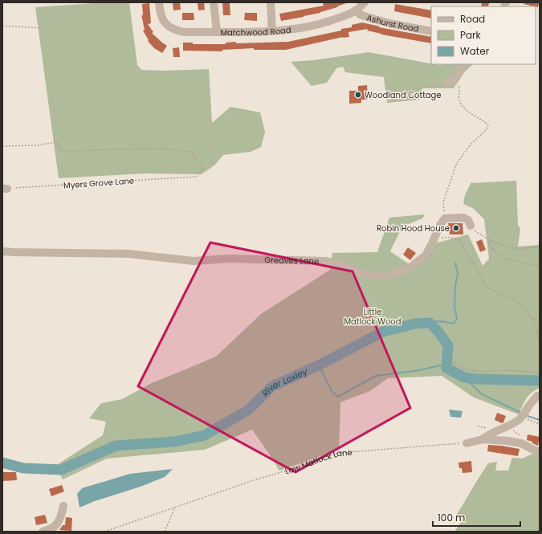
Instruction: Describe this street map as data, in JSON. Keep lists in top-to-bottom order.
{
  "streets": {
    "street": ["Ashurst Road", "Marchwood Road", "Greaves Lane"],
    "path": ["Myers Grove Lane", "Low Matlock Lane"]
  },
  "crossings": [
    ["Ashurst Road", "Marchwood Road"]
  ],
  "water": ["River Loxley"],
  "parks": ["Little Matlock Wood"],
  "places": ["Woodland Cottage", "Robin Hood House"],
  "legend": ["Road", "Park", "Water"],
  "scale_bar": "100 m"
}
